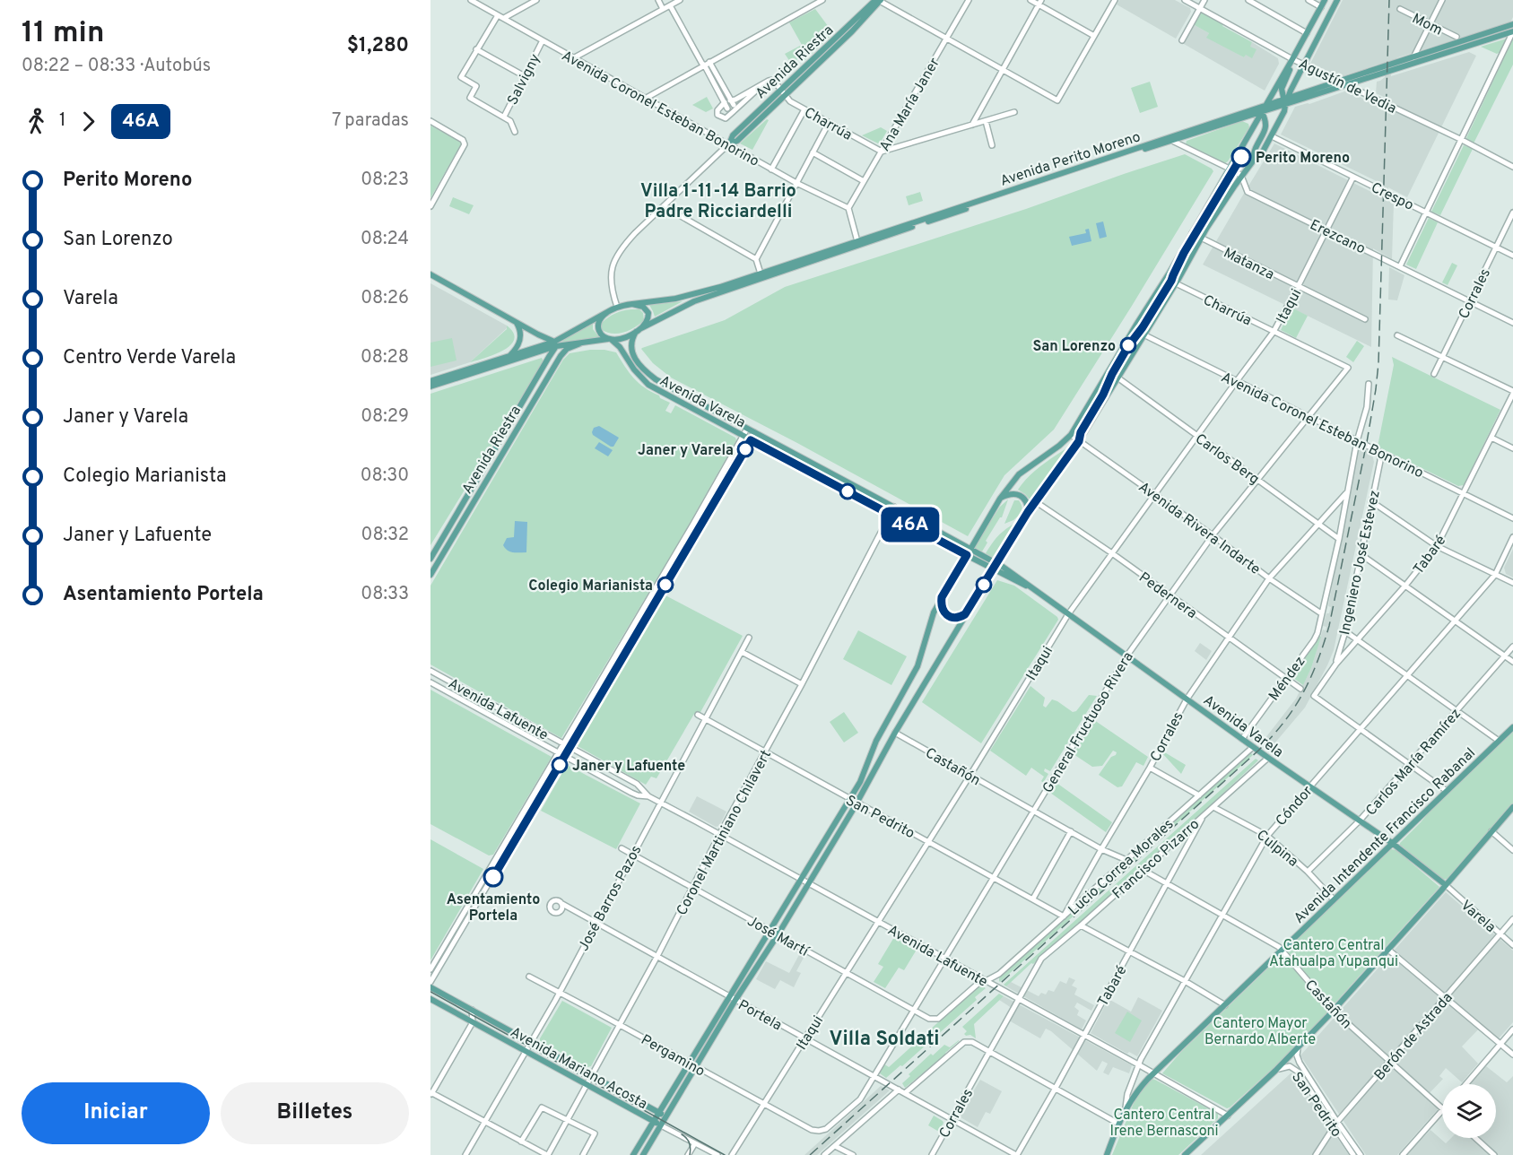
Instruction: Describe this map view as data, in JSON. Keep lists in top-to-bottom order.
{
  "streets": {
    "main road": [
      "Avenida Riestra",
      "Avenida Perito Moreno",
      "Avenida Varela",
      "Avenida Intendente Francisco Rabanal",
      "Avenida Mariano Acosta"
    ],
    "street": [
      "Mom",
      "Salvigny",
      "Agustín de Vedia",
      "Ana María Janer",
      "Avenida Coronel Esteban Bonorino",
      "Charrúa",
      "Crespo",
      "Erezcano",
      "Matanza",
      "Corrales",
      "Itaqui",
      "Carlos Berg",
      "Avenida Rivera Indarte",
      "Tabaré",
      "Ingeniero José Estevez",
      "Pedernera",
      "Méndez",
      "Avenida Lafuente",
      "General Fructuoso Rivera",
      "Carlos María Ramírez",
      "Castañón",
      "Cóndor",
      "San Pedrito",
      "Coronel Martiniano Chilavert",
      "Culpina",
      "Francisco Pizarro",
      "Lucio Correa Morales",
      "José Barros Pazos",
      "Varela",
      "José Martí",
      "Portela",
      "Berón de Astrada",
      "Pergamino"
    ]
  },
  "crossings": [
    ["Avenida Riestra", "Avenida Coronel Esteban Bonorino"],
    ["Avenida Riestra", "Charrúa"],
    ["Avenida Riestra", "Avenida Perito Moreno"],
    ["Avenida Riestra", "Avenida Varela"],
    ["Salvigny", "Avenida Coronel Esteban Bonorino"],
    ["Agustín de Vedia", "Avenida Perito Moreno"],
    ["Ana María Janer", "Avenida Coronel Esteban Bonorino"],
    ["Ana María Janer", "Charrúa"],
    ["Avenida Coronel Esteban Bonorino", "Itaqui"],
    ["Avenida Coronel Esteban Bonorino", "Tabaré"],
    ["Avenida Coronel Esteban Bonorino", "Méndez"],
    ["Avenida Coronel Esteban Bonorino", "General Fructuoso Rivera"],
    ["Charrúa", "Itaqui"],
    ["Charrúa", "General Fructuoso Rivera"],
    ["Avenida Perito Moreno", "Erezcano"],
    ["Avenida Perito Moreno", "Avenida Varela"],
    ["Crespo", "Corrales"],
    ["Crespo", "Itaqui"],
    ["Erezcano", "Corrales"],
    ["Erezcano", "Itaqui"],
    ["Matanza", "Itaqui"],
    ["Corrales", "Avenida Varela"],
    ["Corrales", "Carlos Berg"],
    ["Corrales", "Avenida Rivera Indarte"],
    ["Corrales", "Pedernera"],
    ["Corrales", "Méndez"],
    ["Corrales", "Avenida Lafuente"],
    ["Corrales", "Castañón"],
    ["Corrales", "San Pedrito"],
    ["Corrales", "Francisco Pizarro"],
    ["Corrales", "Lucio Correa Morales"],
    ["Corrales", "Portela"],
    ["Itaqui", "Avenida Varela"],
    ["Itaqui", "Carlos Berg"],
    ["Itaqui", "Avenida Rivera Indarte"],
    ["Itaqui", "Pedernera"],
    ["Itaqui", "Avenida Lafuente"],
    ["Itaqui", "Castañón"],
    ["Itaqui", "San Pedrito"],
    ["Itaqui", "José Martí"],
    ["Itaqui", "Portela"],
    ["Itaqui", "Pergamino"],
    ["Avenida Varela", "Méndez"],
    ["Avenida Varela", "General Fructuoso Rivera"],
    ["Avenida Varela", "Carlos María Ramírez"],
    ["Avenida Varela", "Cóndor"],
    ["Avenida Varela", "Coronel Martiniano Chilavert"],
    ["Avenida Varela", "Avenida Intendente Francisco Rabanal"],
    ["Avenida Varela", "Francisco Pizarro"],
    ["Avenida Varela", "Lucio Correa Morales"],
    ["Avenida Varela", "Varela"],
    ["Carlos Berg", "Méndez"],
    ["Carlos Berg", "General Fructuoso Rivera"],
    ["Avenida Rivera Indarte", "Méndez"],
    ["Avenida Rivera Indarte", "General Fructuoso Rivera"],
    ["Tabaré", "Ingeniero José Estevez"],
    ["Tabaré", "Avenida Lafuente"],
    ["Tabaré", "Castañón"],
    ["Tabaré", "Cóndor"],
    ["Tabaré", "Francisco Pizarro"],
    ["Tabaré", "Portela"],
    ["Pedernera", "Méndez"],
    ["Pedernera", "General Fructuoso Rivera"],
    ["Avenida Lafuente", "General Fructuoso Rivera"],
    ["Avenida Lafuente", "Cóndor"],
    ["Avenida Lafuente", "Coronel Martiniano Chilavert"],
    ["Avenida Lafuente", "Avenida Intendente Francisco Rabanal"],
    ["Avenida Lafuente", "Lucio Correa Morales"],
    ["Avenida Lafuente", "José Barros Pazos"],
    ["General Fructuoso Rivera", "Castañón"],
    ["General Fructuoso Rivera", "San Pedrito"],
    ["General Fructuoso Rivera", "José Martí"],
    ["General Fructuoso Rivera", "Portela"],
    ["General Fructuoso Rivera", "Pergamino"],
    ["Carlos María Ramírez", "Culpina"],
    ["Castañón", "Cóndor"],
    ["Castañón", "Avenida Intendente Francisco Rabanal"],
    ["Castañón", "Francisco Pizarro"],
    ["Castañón", "Lucio Correa Morales"],
    ["Castañón", "Berón de Astrada"],
    ["Cóndor", "Avenida Intendente Francisco Rabanal"],
    ["Cóndor", "Culpina"],
    ["San Pedrito", "Coronel Martiniano Chilavert"],
    ["San Pedrito", "Lucio Correa Morales"],
    ["San Pedrito", "José Barros Pazos"],
    ["San Pedrito", "Berón de Astrada"],
    ["Coronel Martiniano Chilavert", "José Martí"],
    ["Coronel Martiniano Chilavert", "Portela"],
    ["Coronel Martiniano Chilavert", "Pergamino"],
    ["Coronel Martiniano Chilavert", "Avenida Mariano Acosta"],
    ["Avenida Intendente Francisco Rabanal", "Culpina"],
    ["Culpina", "Francisco Pizarro"],
    ["Lucio Correa Morales", "José Martí"],
    ["José Barros Pazos", "José Martí"],
    ["José Barros Pazos", "Portela"],
    ["José Barros Pazos", "Pergamino"],
    ["José Barros Pazos", "Avenida Mariano Acosta"],
    ["Varela", "Berón de Astrada"]
  ],
  "districts": ["Villa 1-11-14 Barrio Padre Ricciardelli", "Villa Soldati"],
  "parks": ["Cantero Central Atahualpa Yupanqui", "Cantero Mayor Bernardo Alberte", "Cantero Central Irene Bernasconi"],
  "places": [
    "Perito Moreno",
    "San Lorenzo",
    "Janer y Varela",
    "Colegio Marianista",
    "Janer y Lafuente",
    "Asentamiento Portela"
  ],
  "lines": ["bus line 46A"],
  "page": {
    "heading": ["11 min", "08:22 – 08:33 · Autobús", "$1,280"],
    "on_map": "46A",
    "legs": ["1", "46A", "7 paradas"],
    "list": [
      {
        "name": "Perito Moreno",
        "value": "08:23"
      },
      {
        "name": "San Lorenzo",
        "value": "08:24"
      },
      {
        "name": "Varela",
        "value": "08:26"
      },
      {
        "name": "Centro Verde Varela",
        "value": "08:28"
      },
      {
        "name": "Janer y Varela",
        "value": "08:29"
      },
      {
        "name": "Colegio Marianista",
        "value": "08:30"
      },
      {
        "name": "Janer y Lafuente",
        "value": "08:32"
      },
      {
        "name": "Asentamiento Portela",
        "value": "08:33"
      }
    ],
    "buttons": ["Iniciar", "Billetes"]
  }
}
